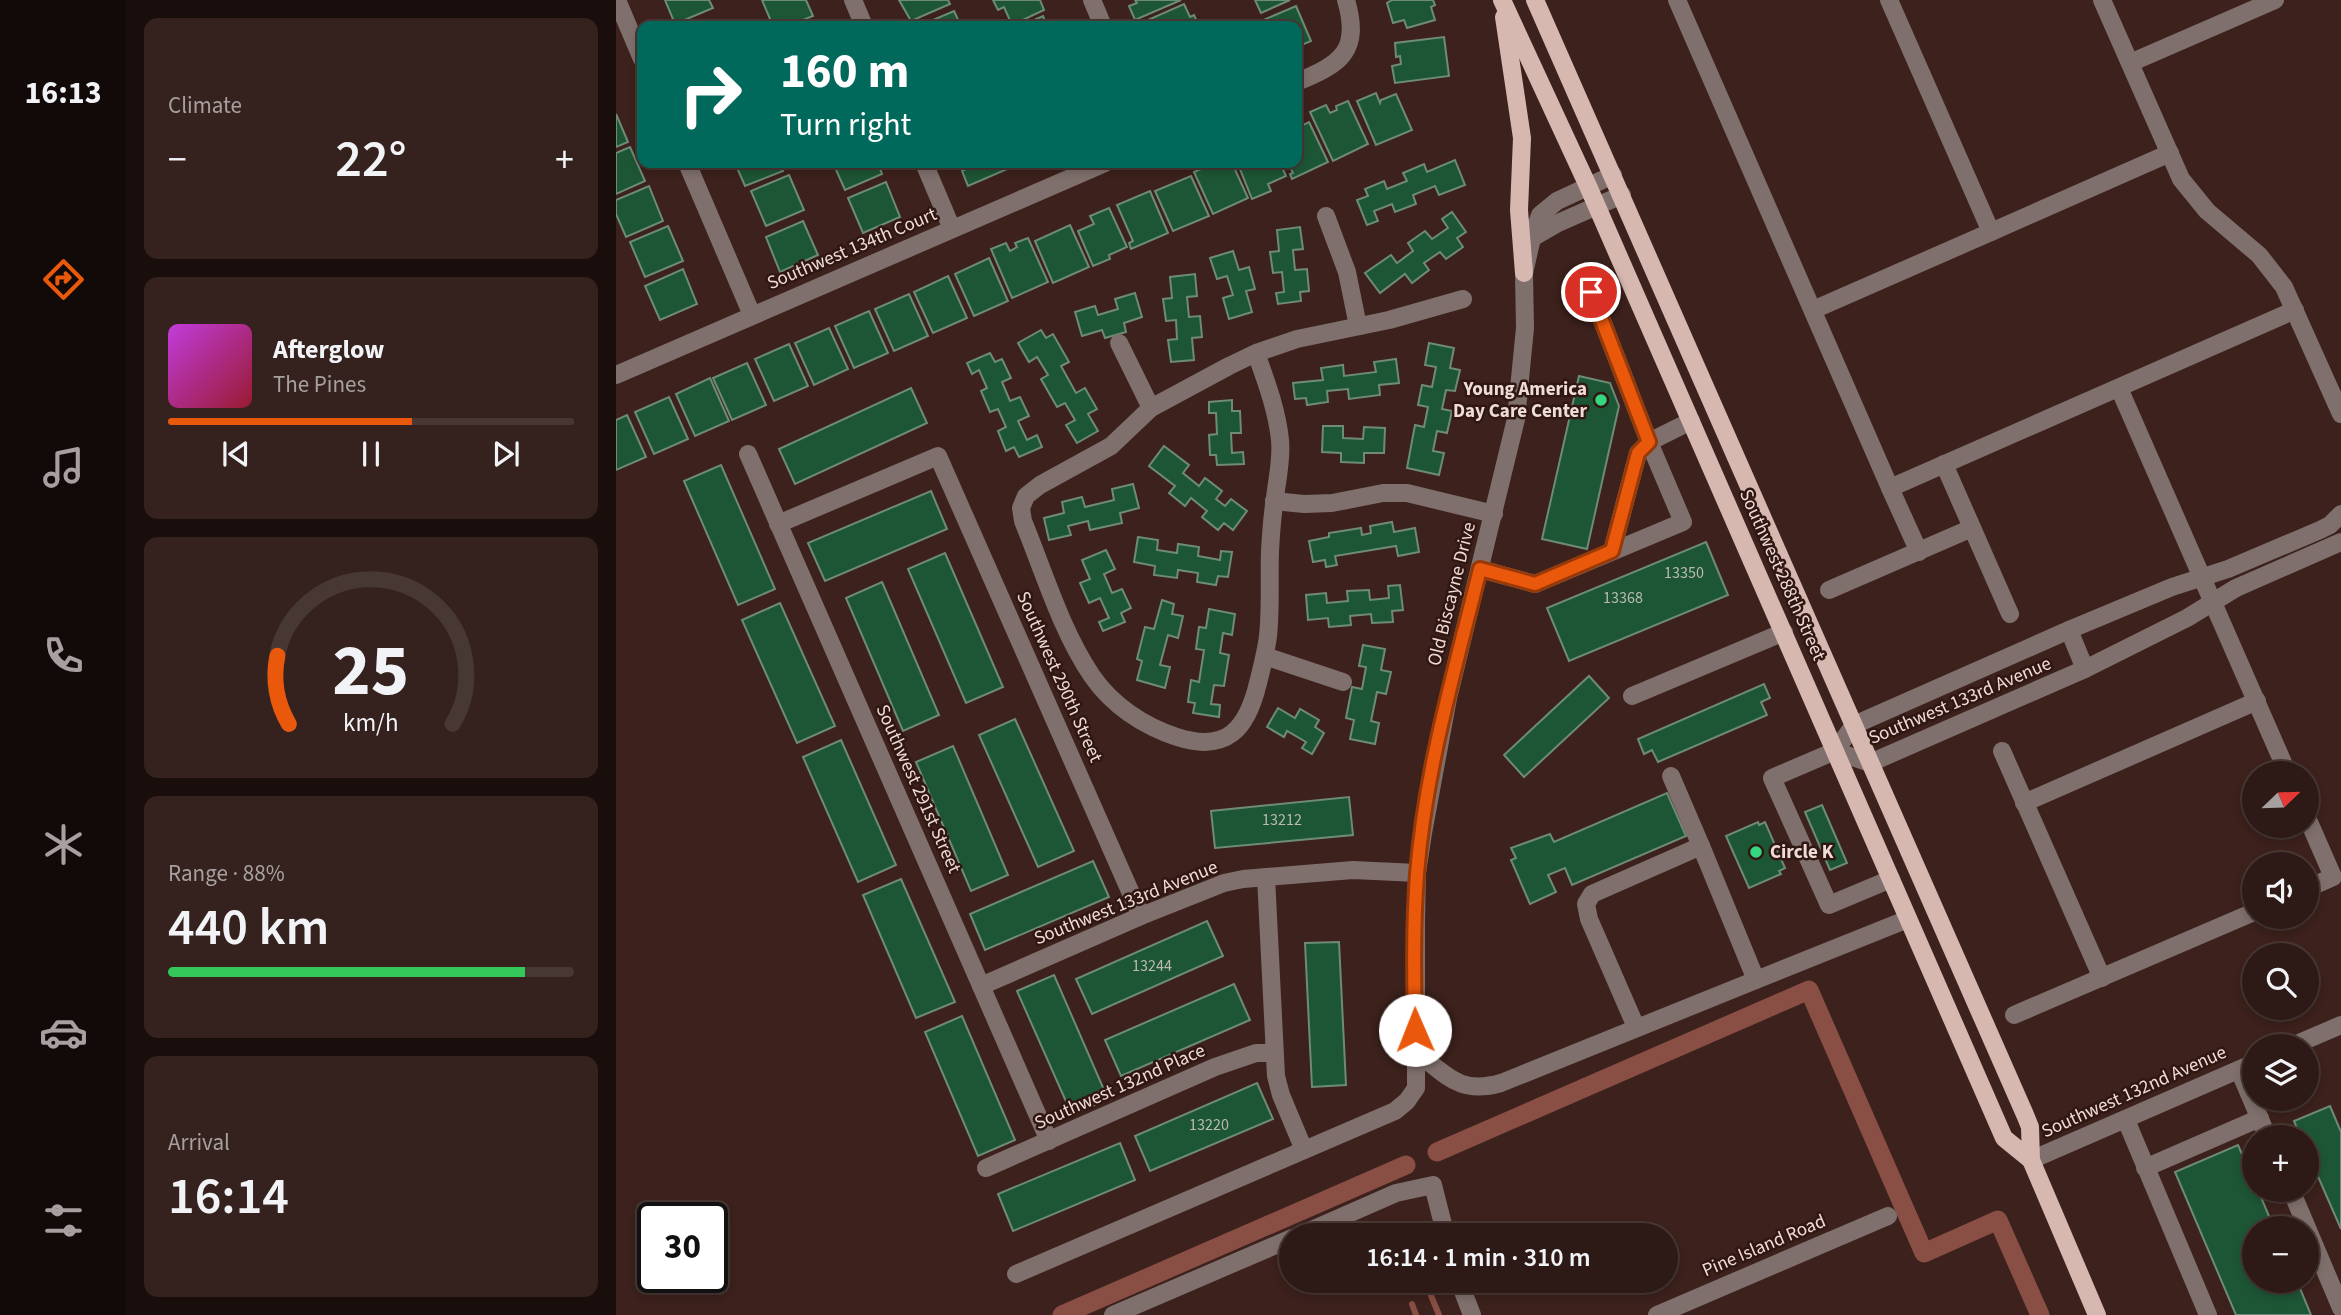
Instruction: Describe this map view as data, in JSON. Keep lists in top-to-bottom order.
{
  "streets": {
    "main road": ["Southwest 288th Street"],
    "street": [
      "Southwest 134th Court",
      "Old Biscayne Drive",
      "Southwest 290th Street",
      "Southwest 133rd Avenue",
      "Southwest 291st Street",
      "Southwest 132nd Place",
      "Southwest 132nd Avenue",
      "Pine Island Road"
    ]
  },
  "crossings": [
    ["Southwest 288th Street", "Old Biscayne Drive"],
    ["Southwest 288th Street", "Southwest 133rd Avenue"],
    ["Southwest 288th Street", "Southwest 132nd Avenue"],
    ["Old Biscayne Drive", "Southwest 133rd Avenue"],
    ["Southwest 290th Street", "Southwest 133rd Avenue"],
    ["Southwest 290th Street", "Southwest 291st Street"],
    ["Southwest 133rd Avenue", "Southwest 291st Street"],
    ["Southwest 291st Street", "Southwest 132nd Place"]
  ],
  "places": ["Young America Day Care Center", "Circle K"],
  "house_numbers": [
    "13350",
    "13368",
    "13212",
    "13244",
    "13220"
  ],
  "north": "top right",
  "page": {
    "tabs": "16:13",
    "tile": [
      "Climate",
      ["Range · 88%", "440 km"],
      ["Arrival", "16:14"]
    ],
    "turn": ["160 m", "Turn right"],
    "heat": ["−", "22°", "+"],
    "song": ["Afterglow", "The Pines"],
    "map_buttons": ["+", "−"],
    "limit": "30",
    "trip": "16:14 · 1 min · 310 m",
    "gauge": ["25", "km/h"]
  }
}
